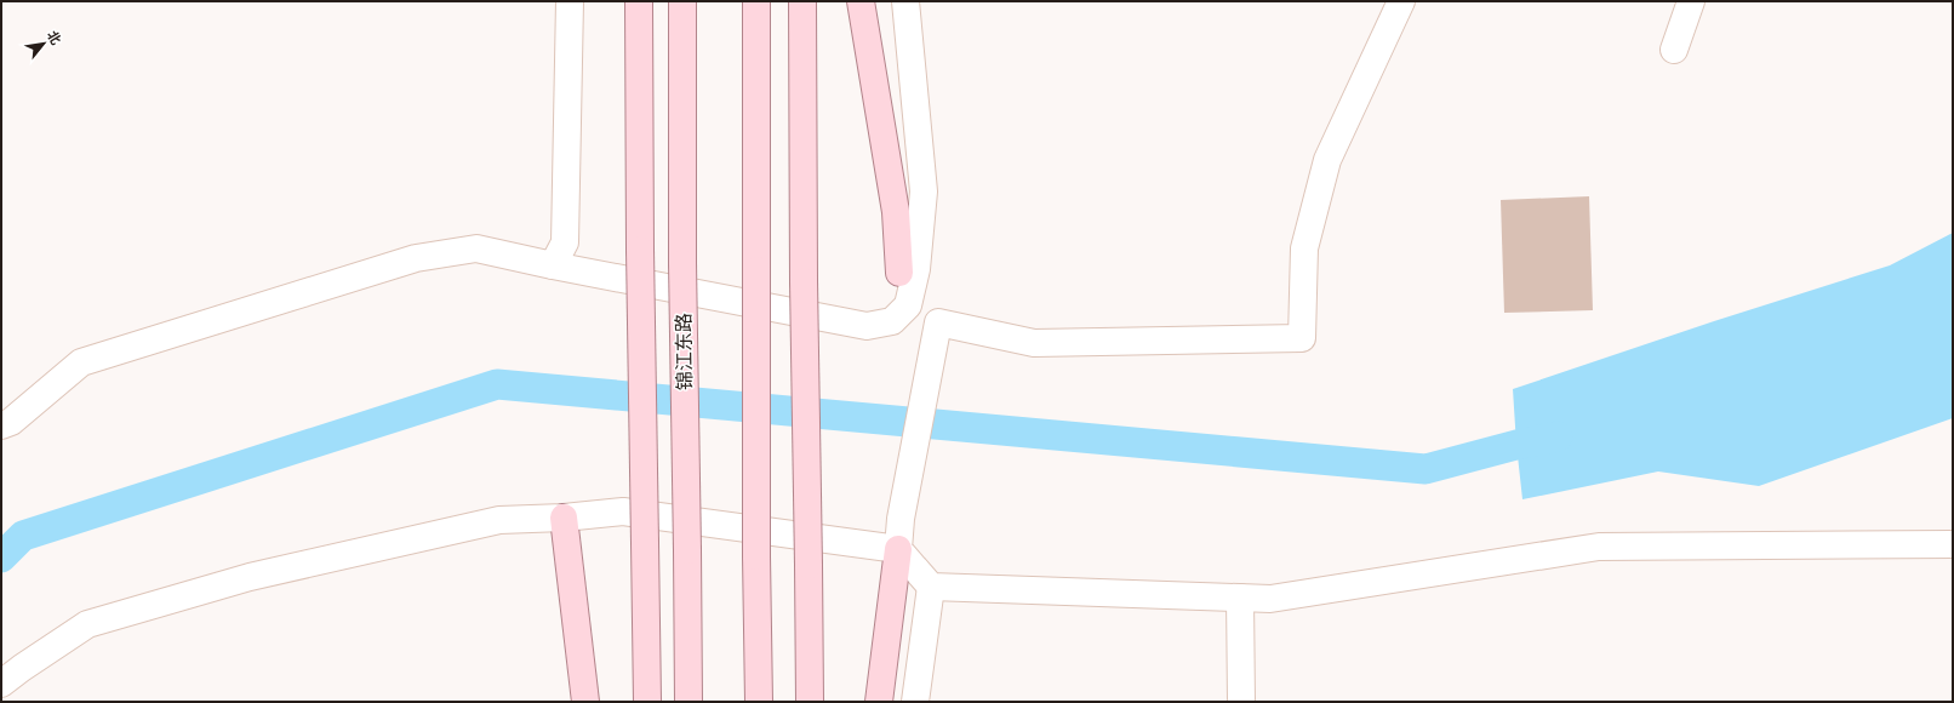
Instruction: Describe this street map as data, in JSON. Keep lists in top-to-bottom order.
{
  "streets": {
    "main road": ["锦江东路"]
  },
  "north": "top right"
}
